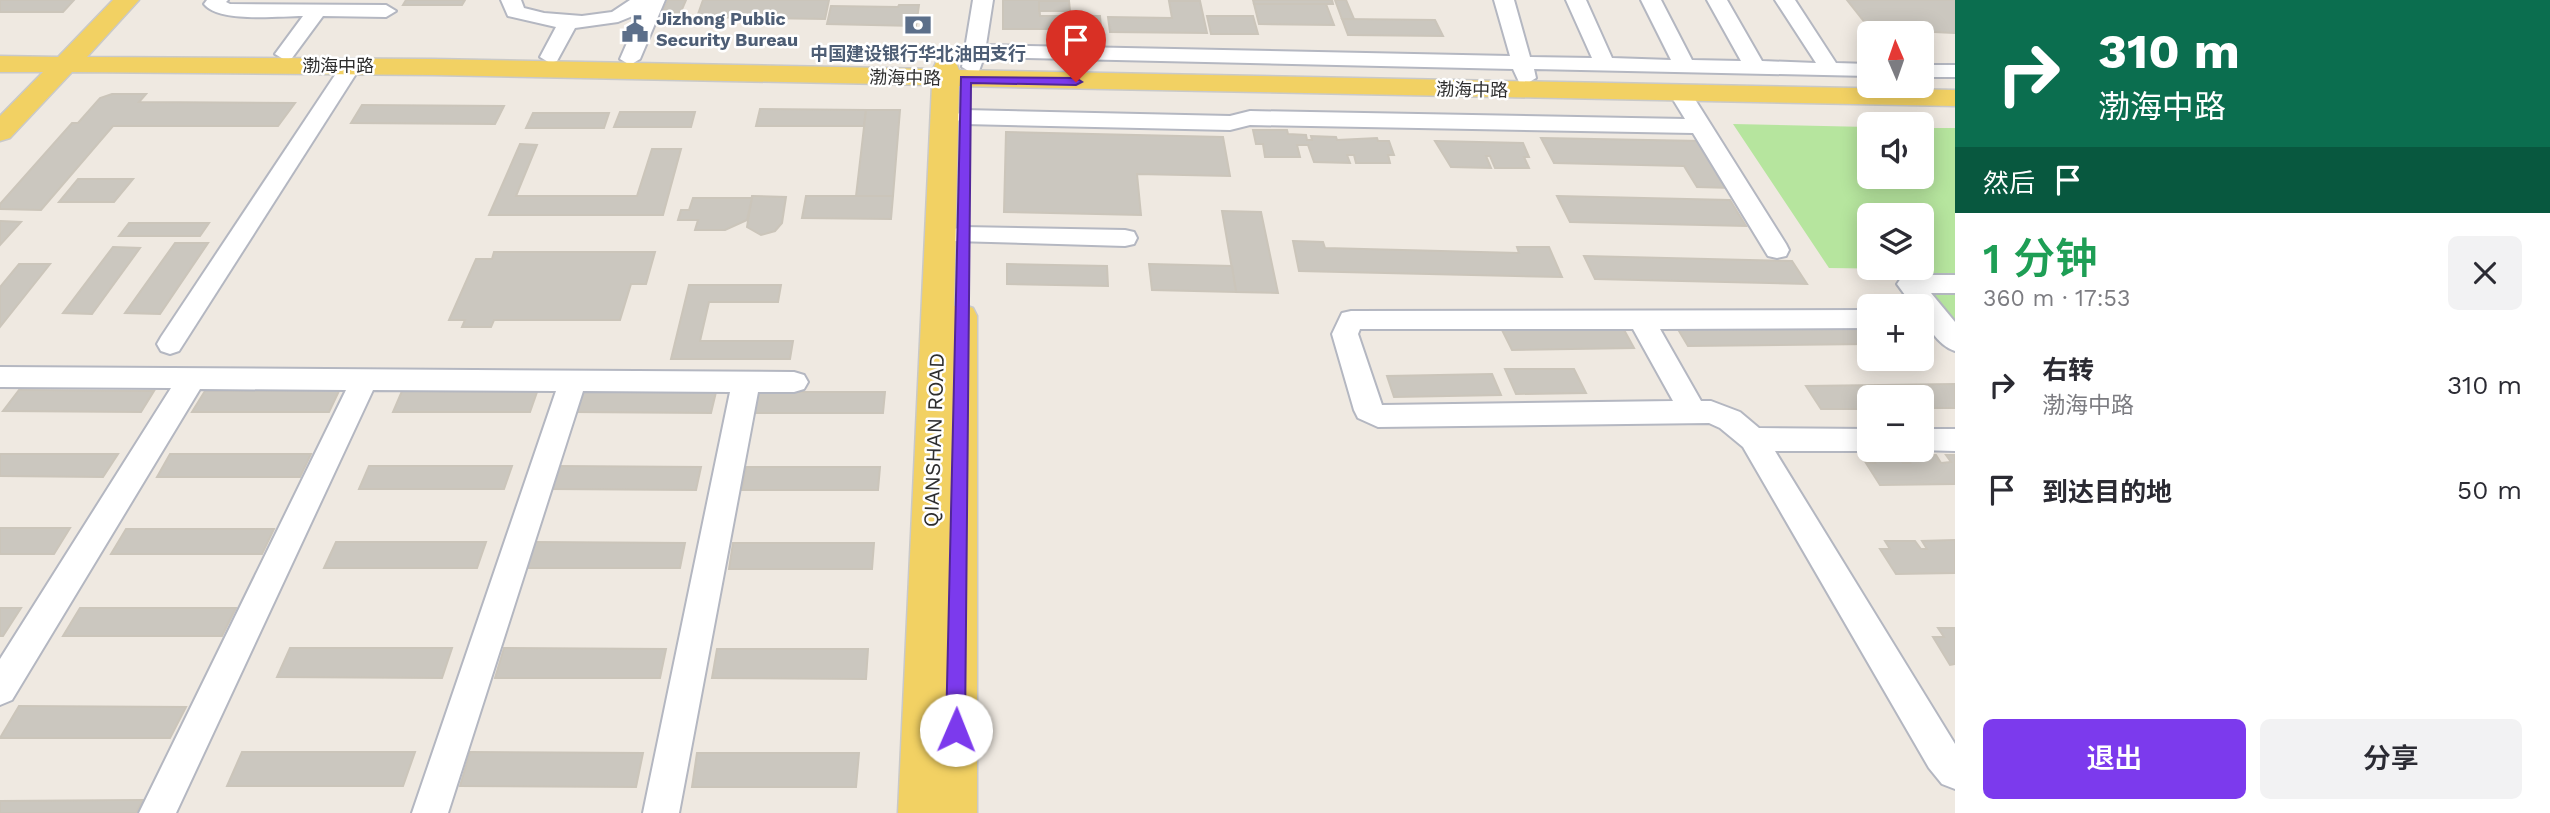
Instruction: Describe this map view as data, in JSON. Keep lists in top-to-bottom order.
{
  "streets": {
    "main road": ["渤海中路", "QIANSHAN ROAD"]
  },
  "crossings": [
    ["渤海中路", "QIANSHAN ROAD"]
  ],
  "places": {
    "bank": ["中国建设银行华北油田支行"],
    "public building": ["Jizhong Public Security Bureau"]
  },
  "north": "top",
  "page": {
    "turn": ["310 m", "渤海中路"],
    "map_buttons": ["+", "−"],
    "then": "然后",
    "heading": ["1 分钟", "360 m · 17:53"],
    "list": [
      {
        "name": "右转",
        "note": "渤海中路",
        "value": "310 m"
      },
      {
        "name": "到达目的地",
        "value": "50 m"
      }
    ],
    "buttons": ["退出", "分享"]
  }
}
